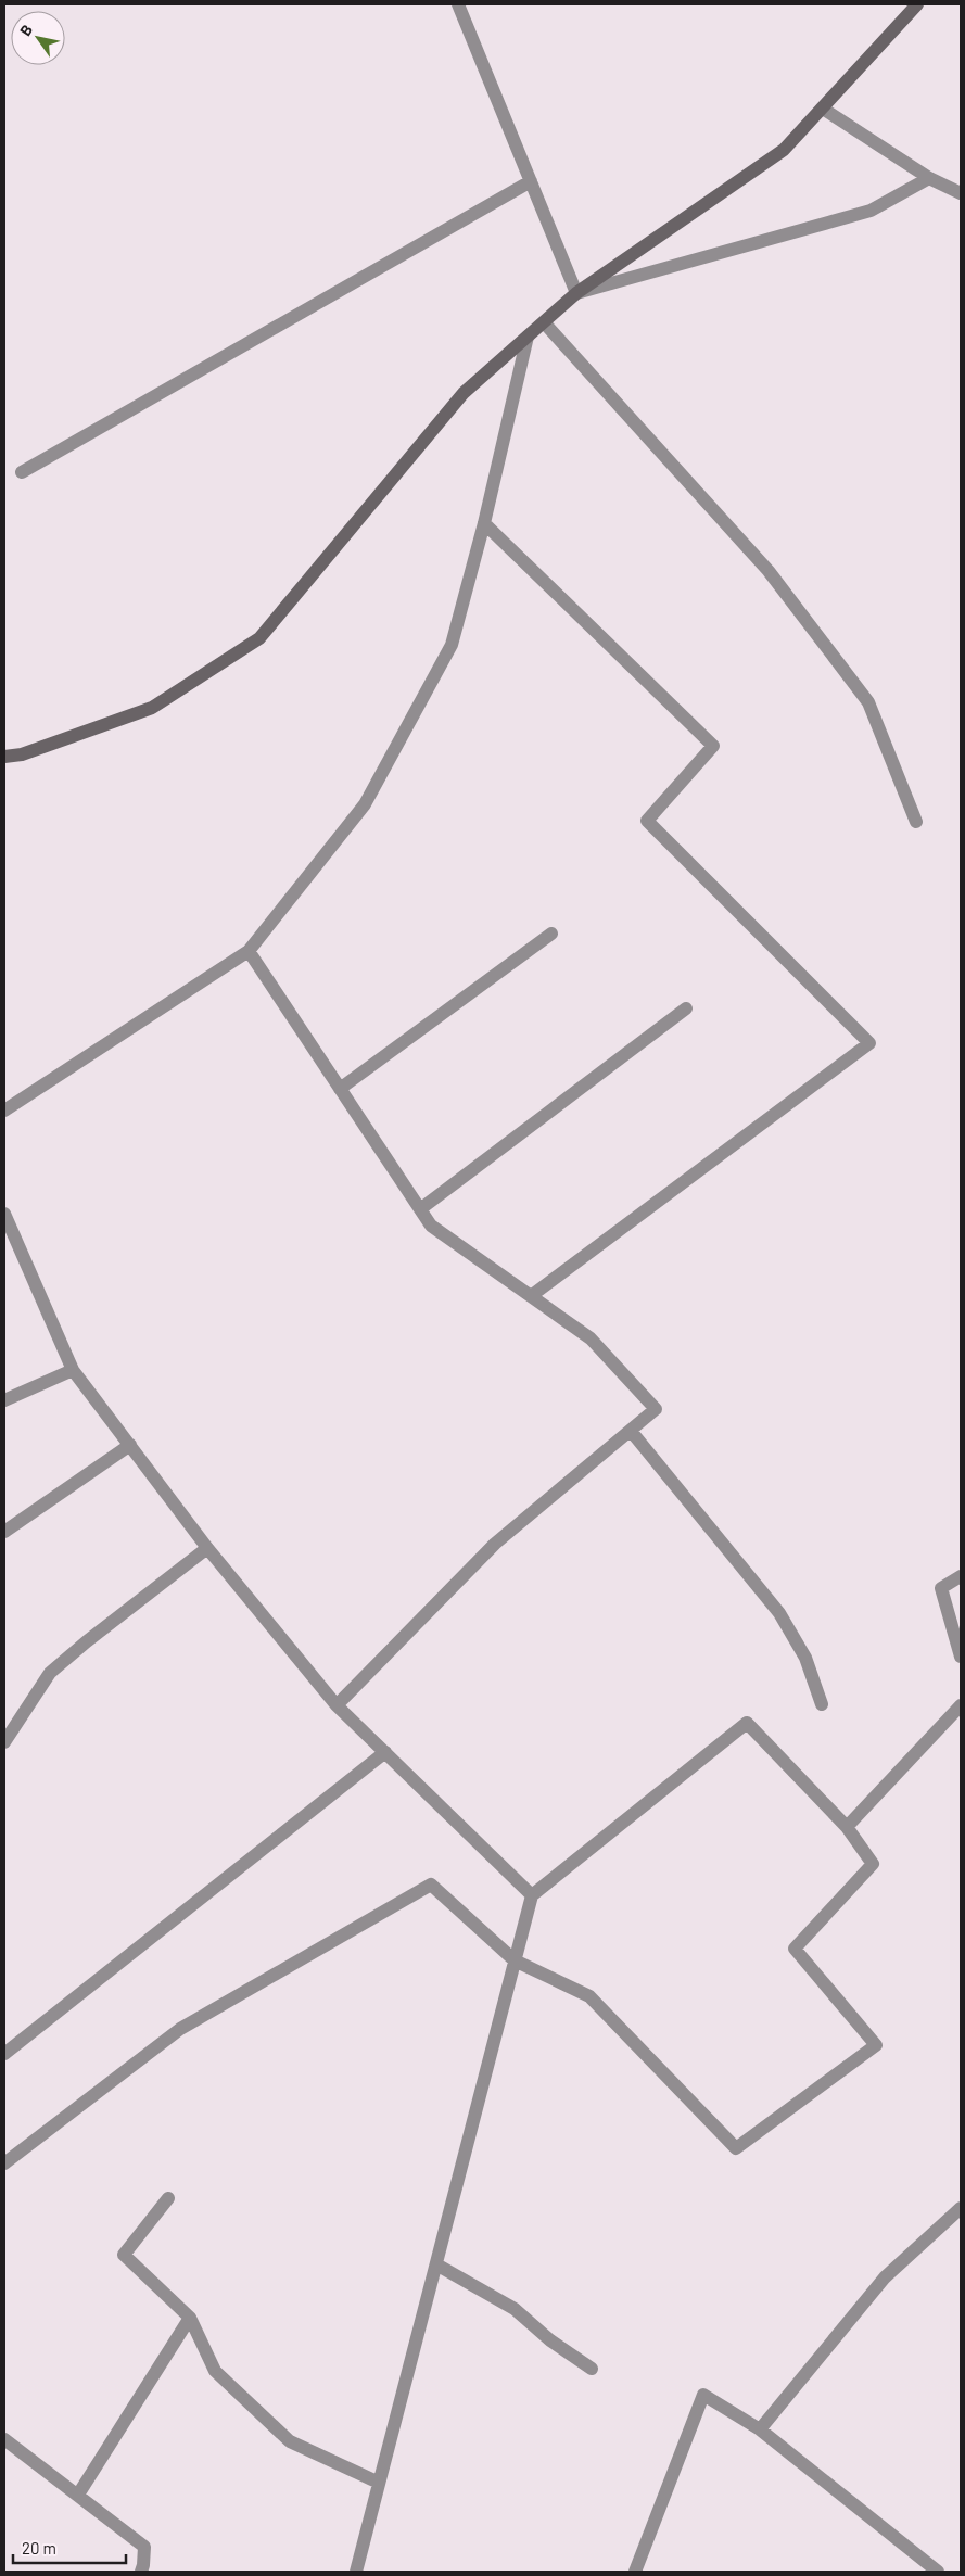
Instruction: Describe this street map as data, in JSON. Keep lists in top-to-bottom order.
{
  "scale_bar": "20 m",
  "north": "top left"
}
